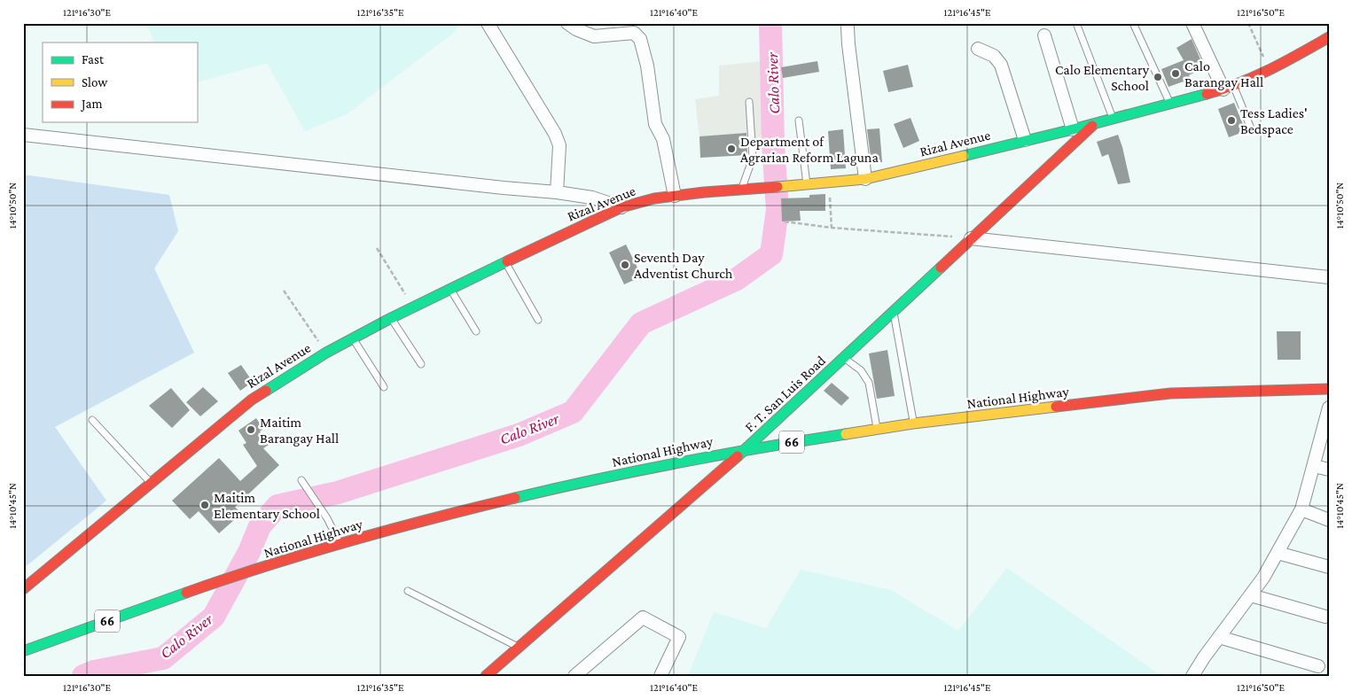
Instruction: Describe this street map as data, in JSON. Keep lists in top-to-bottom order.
{
  "streets": {
    "main road": [
      "Rizal Avenue",
      "F. T. San Luis Road",
      "National Highway",
      "66"
    ]
  },
  "crossings": [
    ["Rizal Avenue", "F. T. San Luis Road"],
    ["F. T. San Luis Road", "National Highway"]
  ],
  "water": ["Calo River"],
  "places": [
    "Calo Barangay Hall",
    "Calo Elementary School",
    "Tess Ladies' Bedspace",
    "Department of Agrarian Reform Laguna",
    "Seventh Day Adventist Church",
    "Maitim Barangay Hall",
    "Maitim Elementary School"
  ],
  "legend": ["Fast", "Slow", "Jam"],
  "coordinates": [
    "121°16'30\"E",
    "121°16'35\"E",
    "121°16'40\"E",
    "121°16'45\"E",
    "121°16'50\"E",
    "14°10'50\"N",
    "14°10'45\"N"
  ]
}
